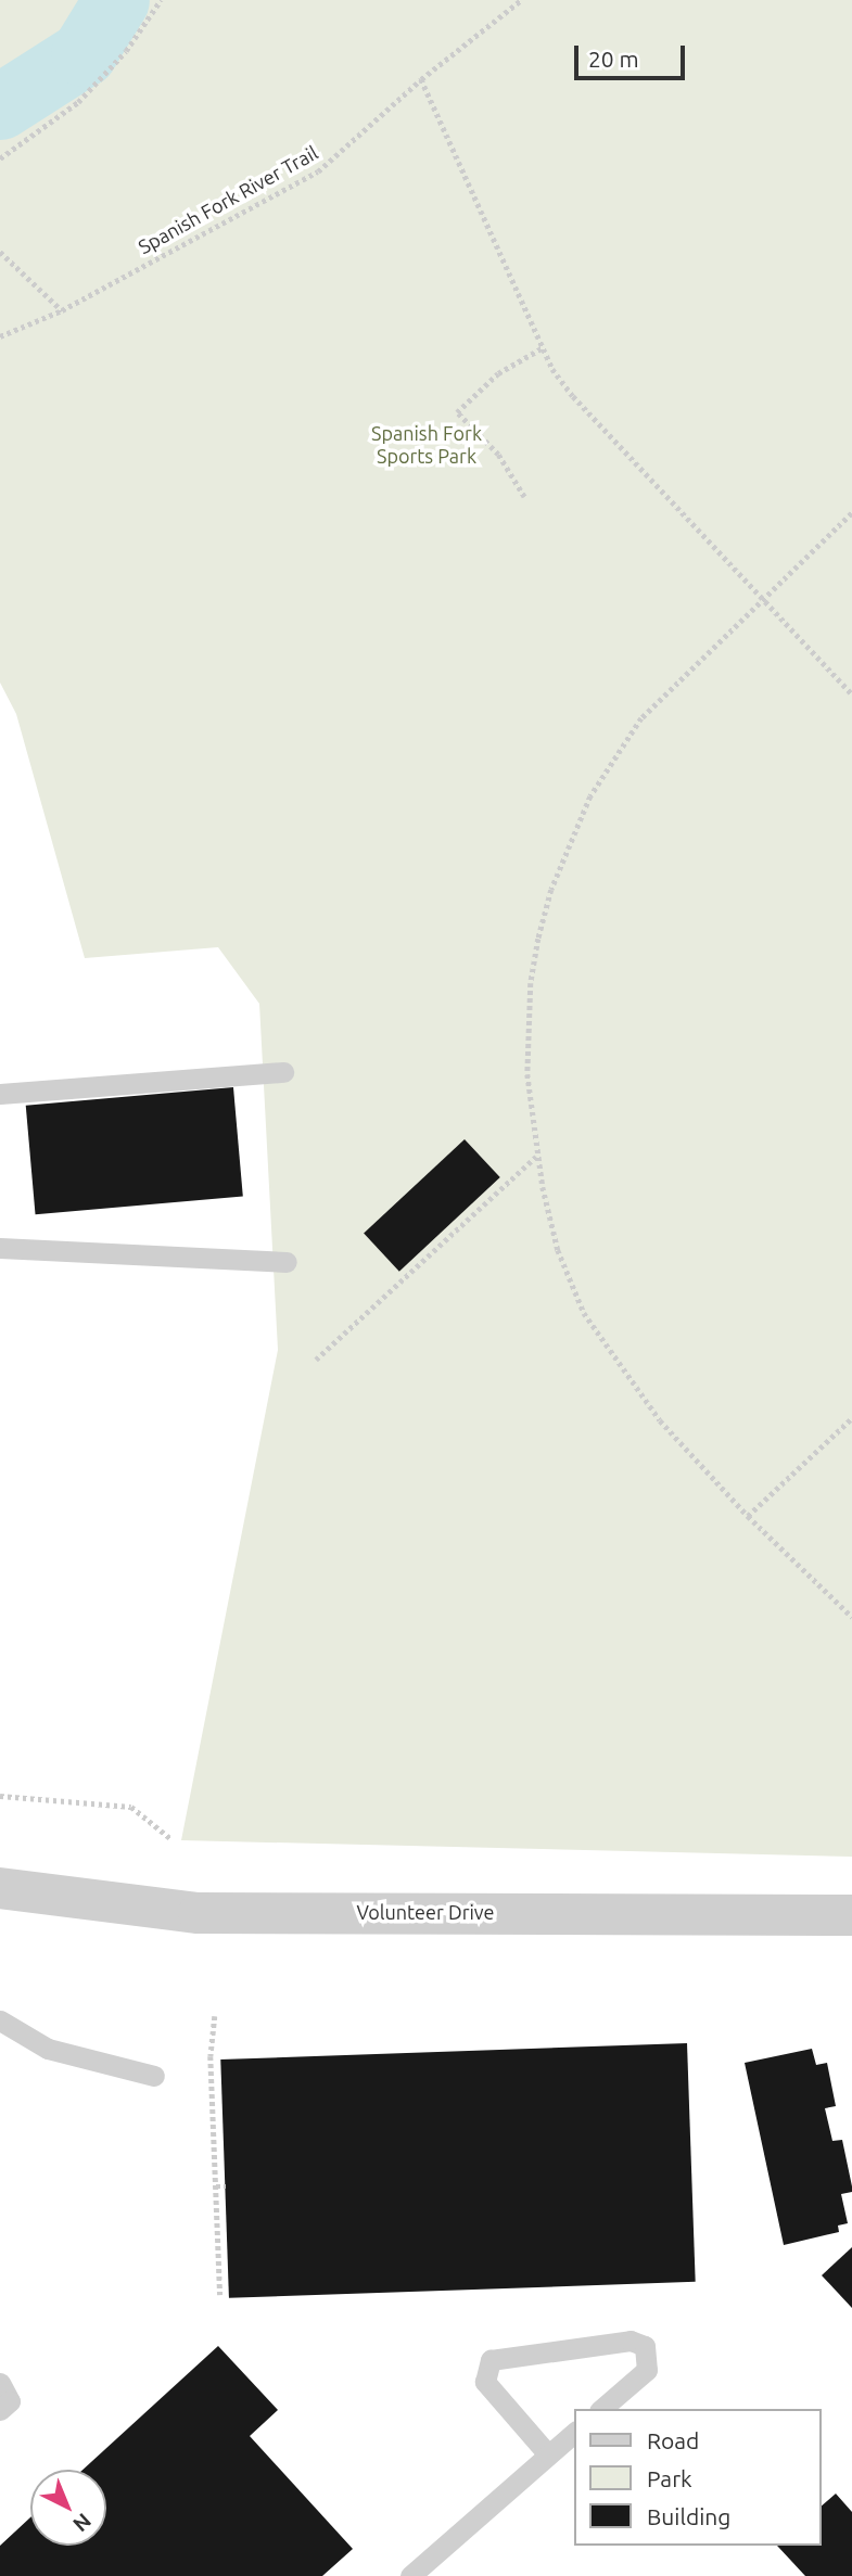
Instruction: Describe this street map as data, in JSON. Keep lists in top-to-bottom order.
{
  "streets": {
    "street": ["Volunteer Drive"],
    "path": ["Spanish Fork River Trail"]
  },
  "parks": ["Spanish Fork Sports Park"],
  "legend": ["Road", "Park", "Building"],
  "scale_bar": "20 m",
  "north": "bottom right"
}
